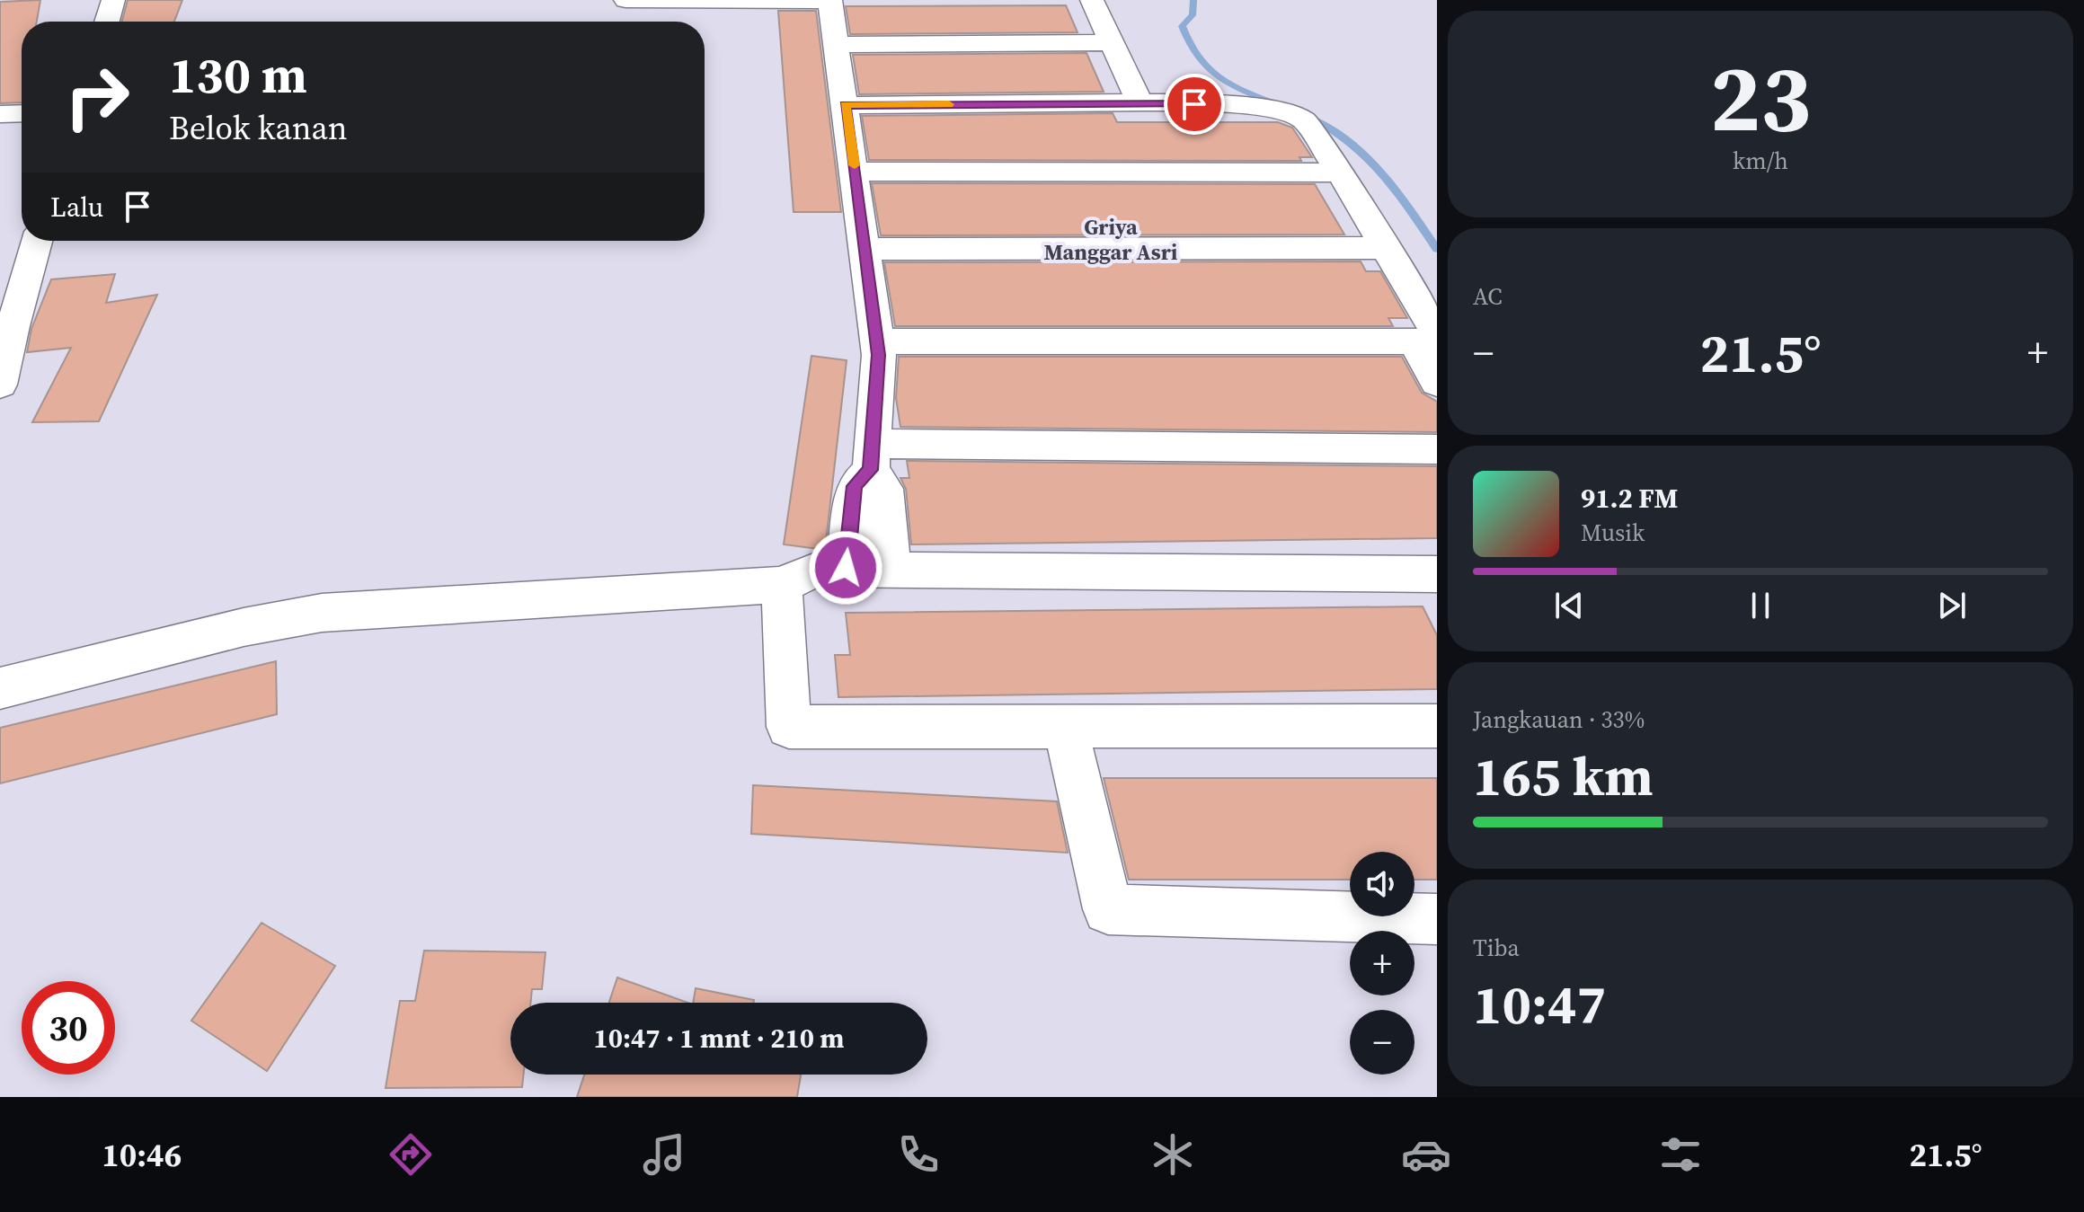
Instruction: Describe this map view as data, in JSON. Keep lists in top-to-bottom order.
{
  "districts": ["Griya Manggar Asri"],
  "page": {
    "tile": [
      ["23", "km/h"],
      "AC",
      ["Jangkauan · 33%", "165 km"],
      ["Tiba", "10:47"]
    ],
    "turn": ["130 m", "Belok kanan"],
    "then": "Lalu",
    "heat": ["−", "21.5°", "+"],
    "song": ["91.2 FM", "Musik"],
    "map_buttons": ["+", "−"],
    "limit": "30",
    "trip": "10:47 · 1 mnt · 210 m",
    "tabs": ["10:46", "21.5°"]
  }
}
